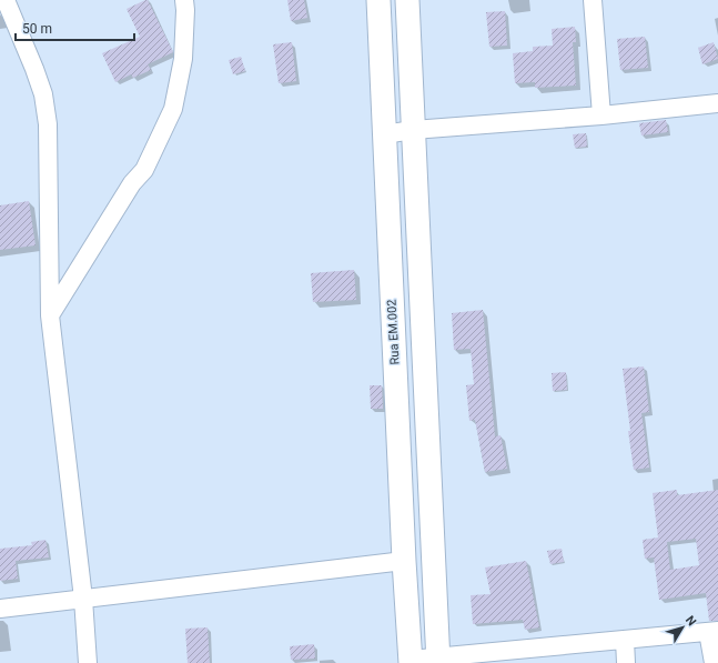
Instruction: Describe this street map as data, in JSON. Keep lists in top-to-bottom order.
{
  "streets": {
    "street": ["Rua EM.002"]
  },
  "scale_bar": "50 m",
  "north": "top right"
}
